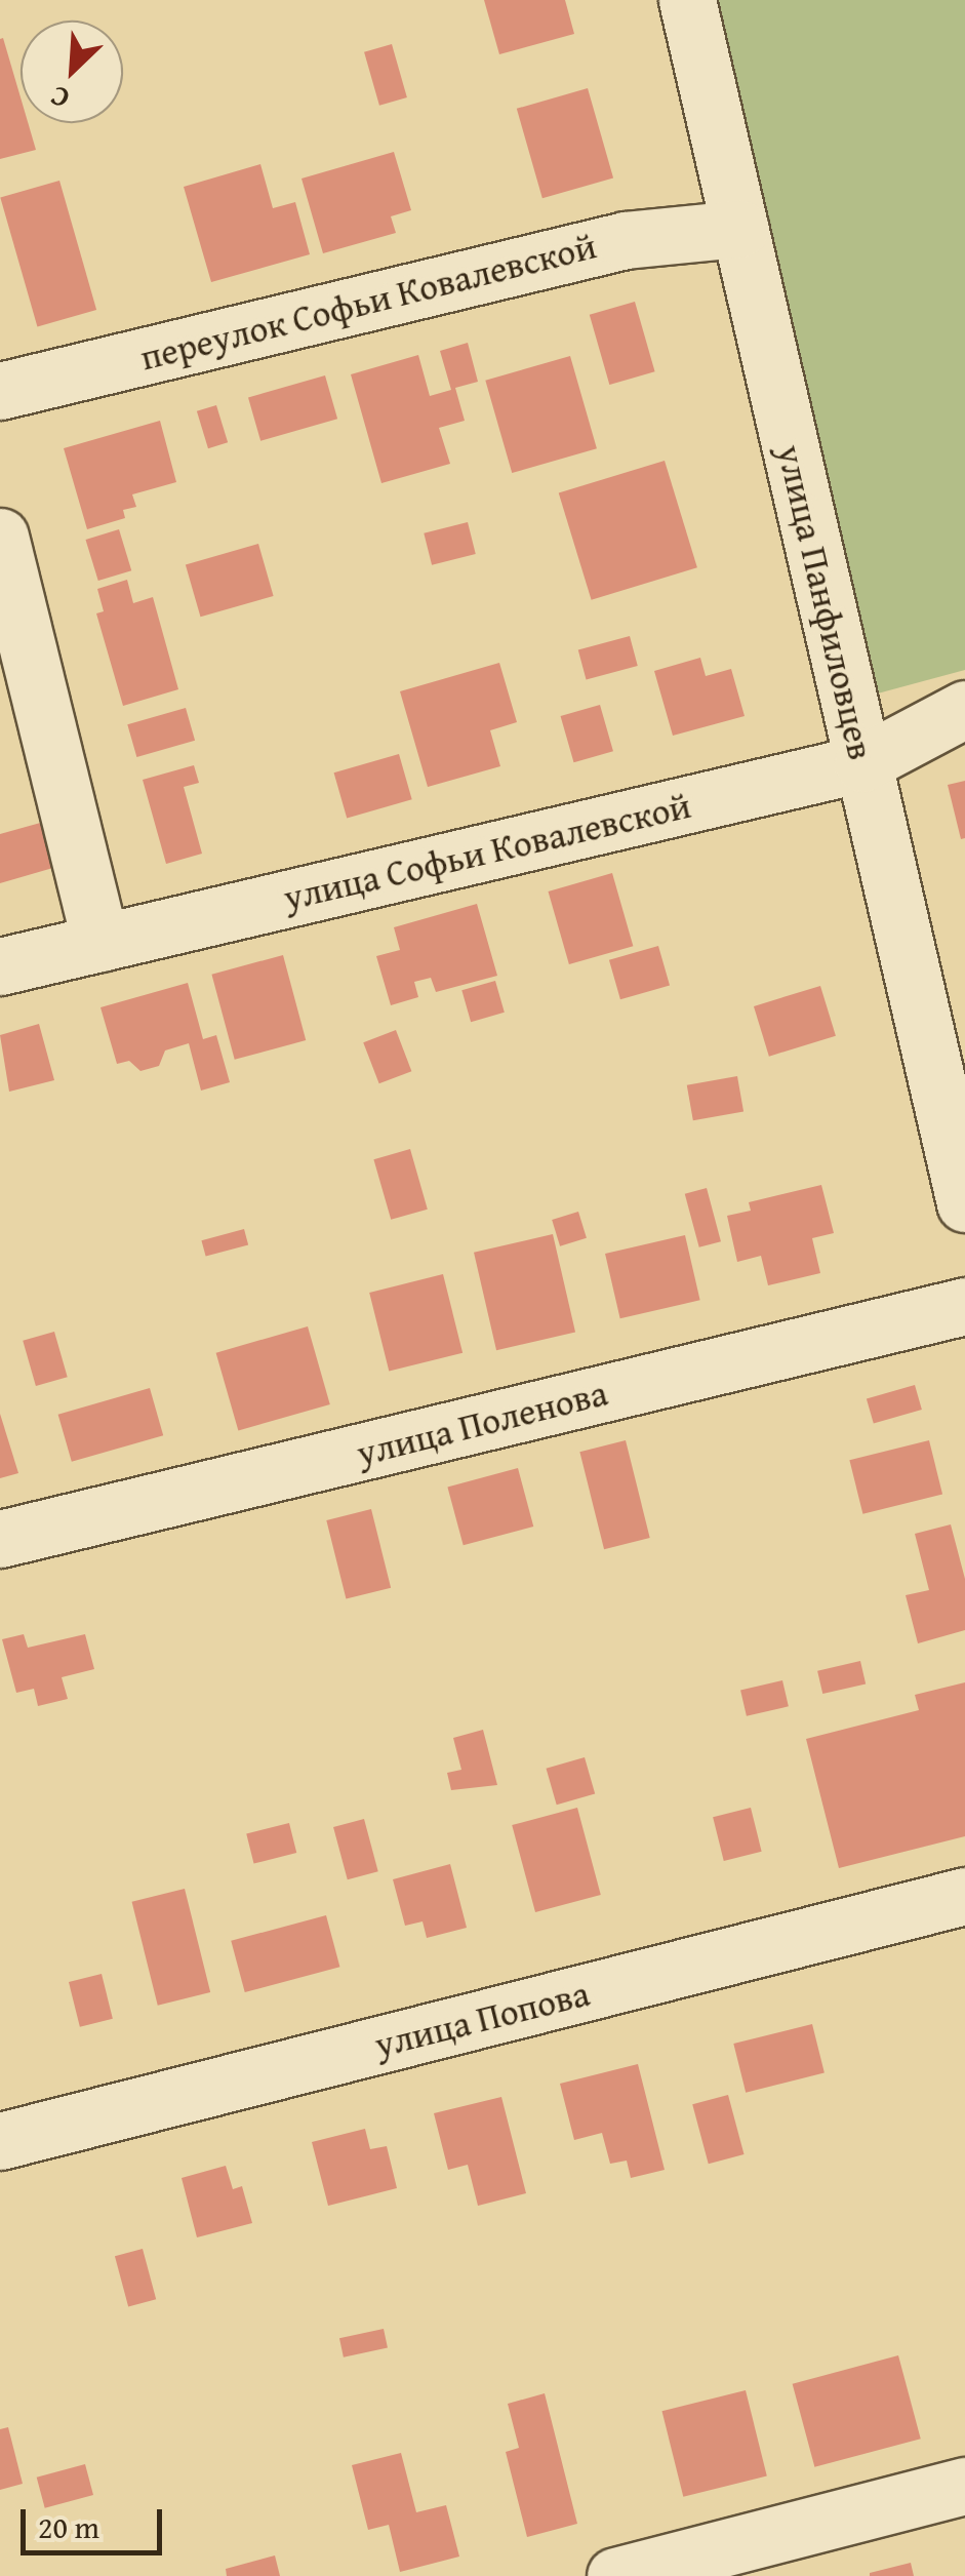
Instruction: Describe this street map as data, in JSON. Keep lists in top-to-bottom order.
{
  "streets": {
    "street": [
      "переулок Софьи Ковалевской",
      "улица Панфиловцев",
      "улица Софьи Ковалевской",
      "улица Поленова",
      "улица Попова"
    ]
  },
  "crossings": [
    ["переулок Софьи Ковалевской", "улица Панфиловцев"],
    ["улица Панфиловцев", "улица Софьи Ковалевской"]
  ],
  "scale_bar": "20 m",
  "north": "bottom left"
}
